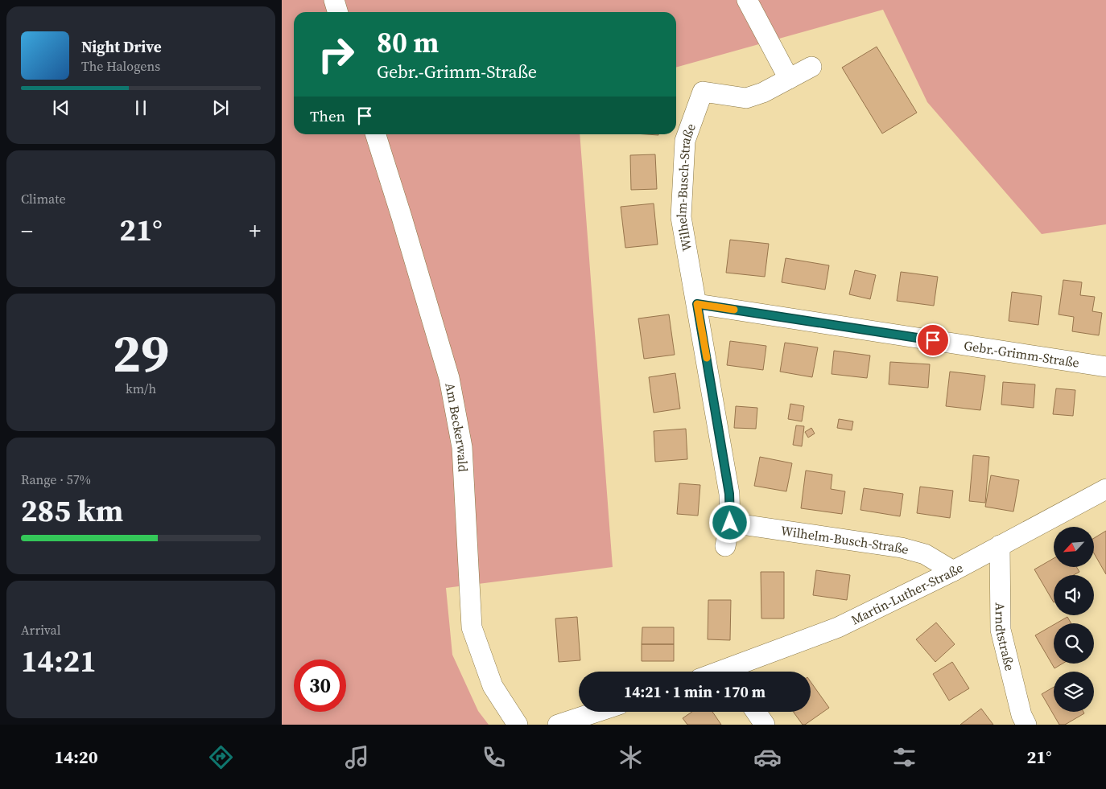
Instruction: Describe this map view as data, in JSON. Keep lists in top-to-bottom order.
{
  "streets": {
    "street": [
      "Wilhelm-Busch-Straße",
      "Gebr.-Grimm-Straße",
      "Am Beckerwald",
      "Martin-Luther-Straße",
      "Arndtstraße"
    ]
  },
  "crossings": [
    ["Wilhelm-Busch-Straße", "Gebr.-Grimm-Straße"],
    ["Wilhelm-Busch-Straße", "Martin-Luther-Straße"],
    ["Martin-Luther-Straße", "Arndtstraße"]
  ],
  "north": "bottom left",
  "page": {
    "turn": ["80 m", "Gebr.-Grimm-Straße"],
    "song": ["Night Drive", "The Halogens"],
    "then": "Then",
    "tile": [
      "Climate",
      ["29", "km/h"],
      ["Range · 57%", "285 km"],
      ["Arrival", "14:21"]
    ],
    "heat": ["−", "21°", "+"],
    "limit": "30",
    "trip": "14:21 · 1 min · 170 m",
    "tabs": ["14:20", "21°"]
  }
}
